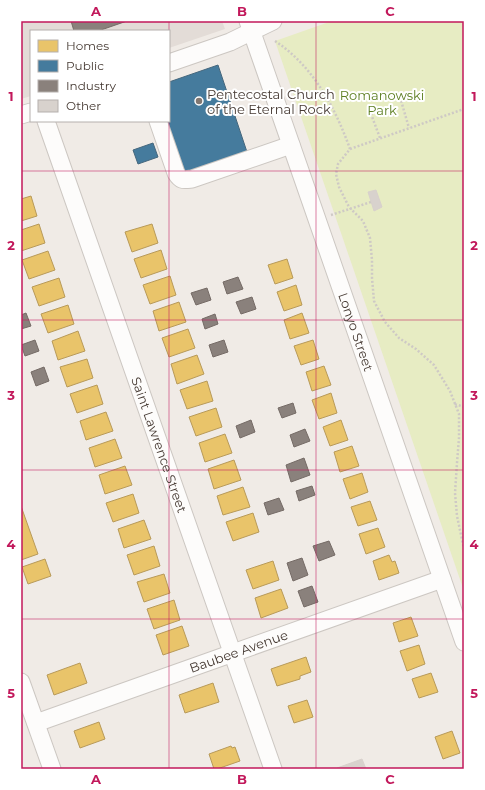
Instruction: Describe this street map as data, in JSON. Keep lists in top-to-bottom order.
{
  "streets": {
    "street": ["Lonyo Street", "Saint Lawrence Street", "Baubee Avenue"]
  },
  "crossings": [
    ["Lonyo Street", "Baubee Avenue"],
    ["Saint Lawrence Street", "Baubee Avenue"]
  ],
  "parks": ["Romanowski Park"],
  "places": ["Pentecostal Church of the Eternal Rock"],
  "legend": [
    "Homes",
    "Public",
    "Industry",
    "Other"
  ],
  "grid": {
    "columns": ["A", "B", "C"],
    "rows": [
      "1",
      "2",
      "3",
      "4",
      "5"
    ]
  }
}
